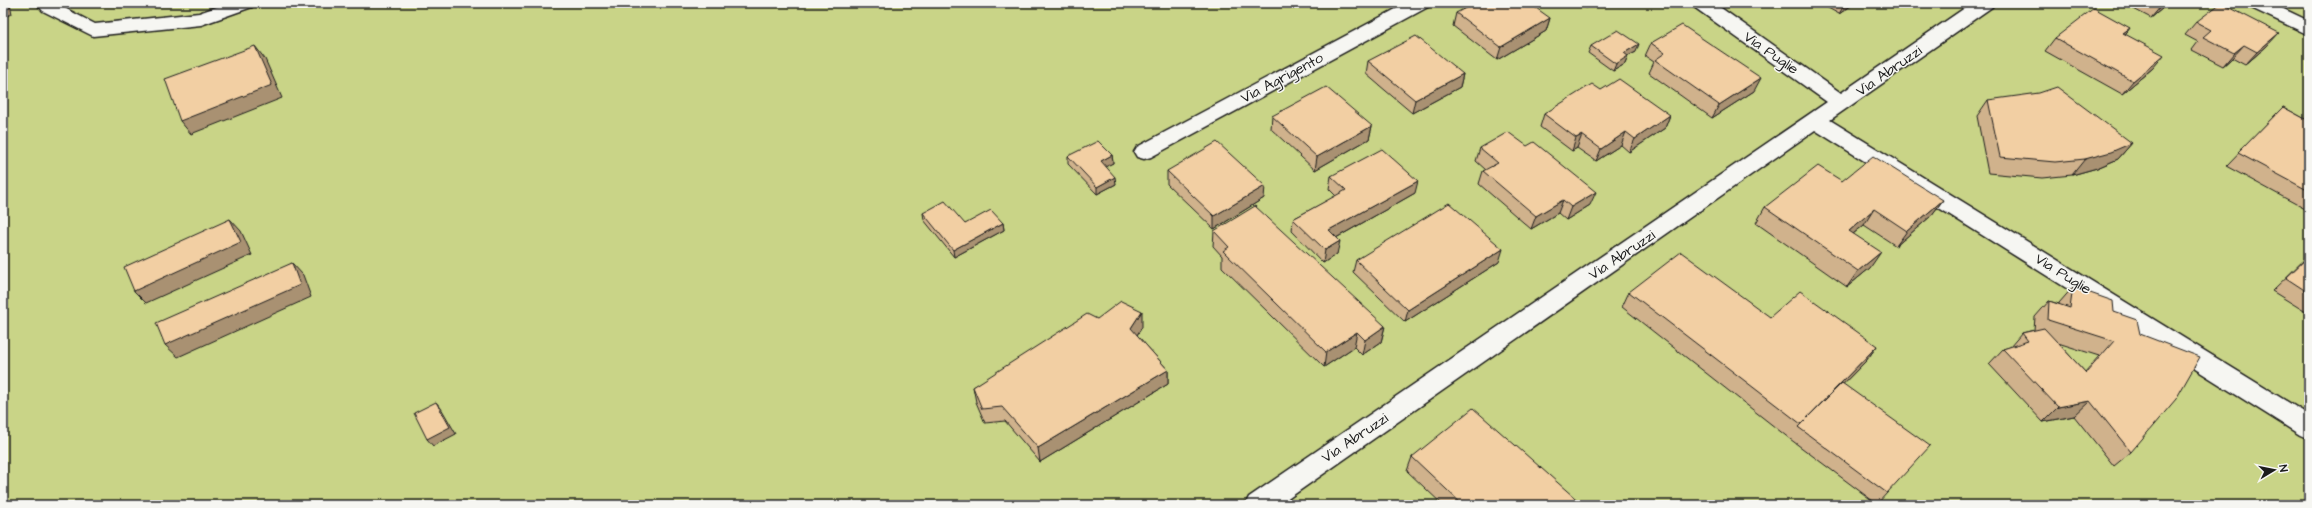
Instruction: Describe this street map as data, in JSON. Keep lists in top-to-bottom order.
{
  "streets": {
    "street": ["Via Puglie", "Via Abruzzi", "Via Agrigento"]
  },
  "crossings": [
    ["Via Puglie", "Via Abruzzi"]
  ],
  "north": "right"
}
